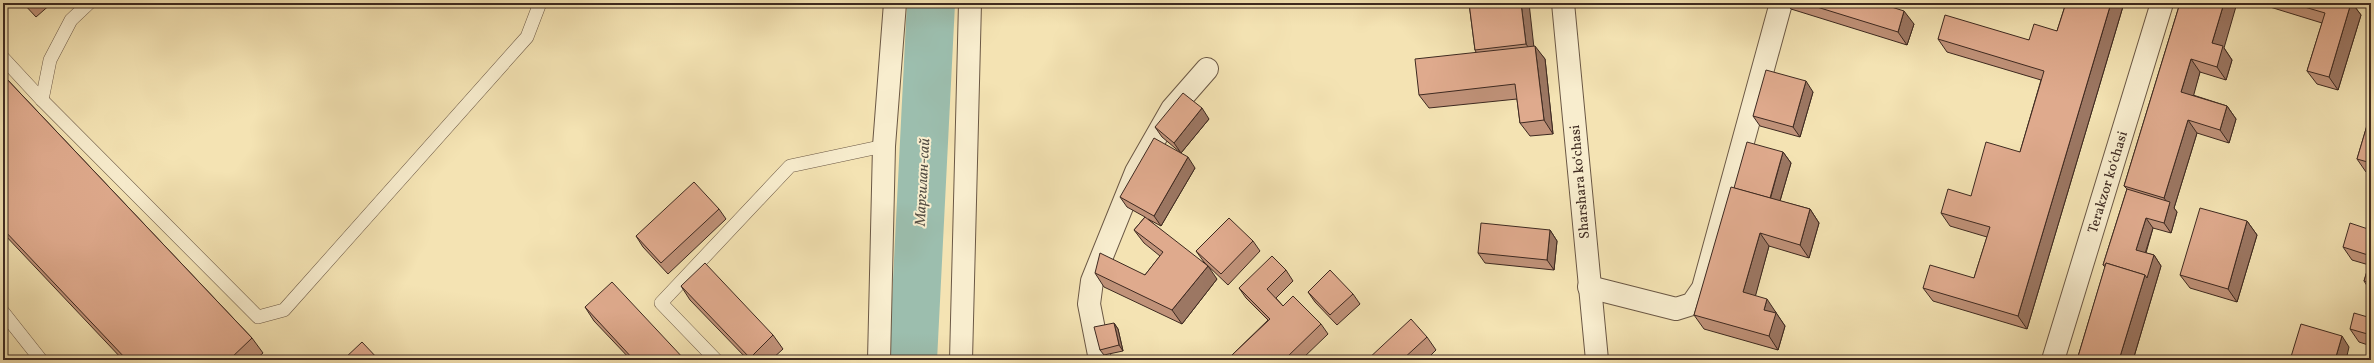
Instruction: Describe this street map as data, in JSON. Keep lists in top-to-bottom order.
{
  "streets": {
    "street": ["Sharshara koʻchasi", "Terakzor koʻchasi"]
  },
  "water": ["Маргилан-сай"]
}
